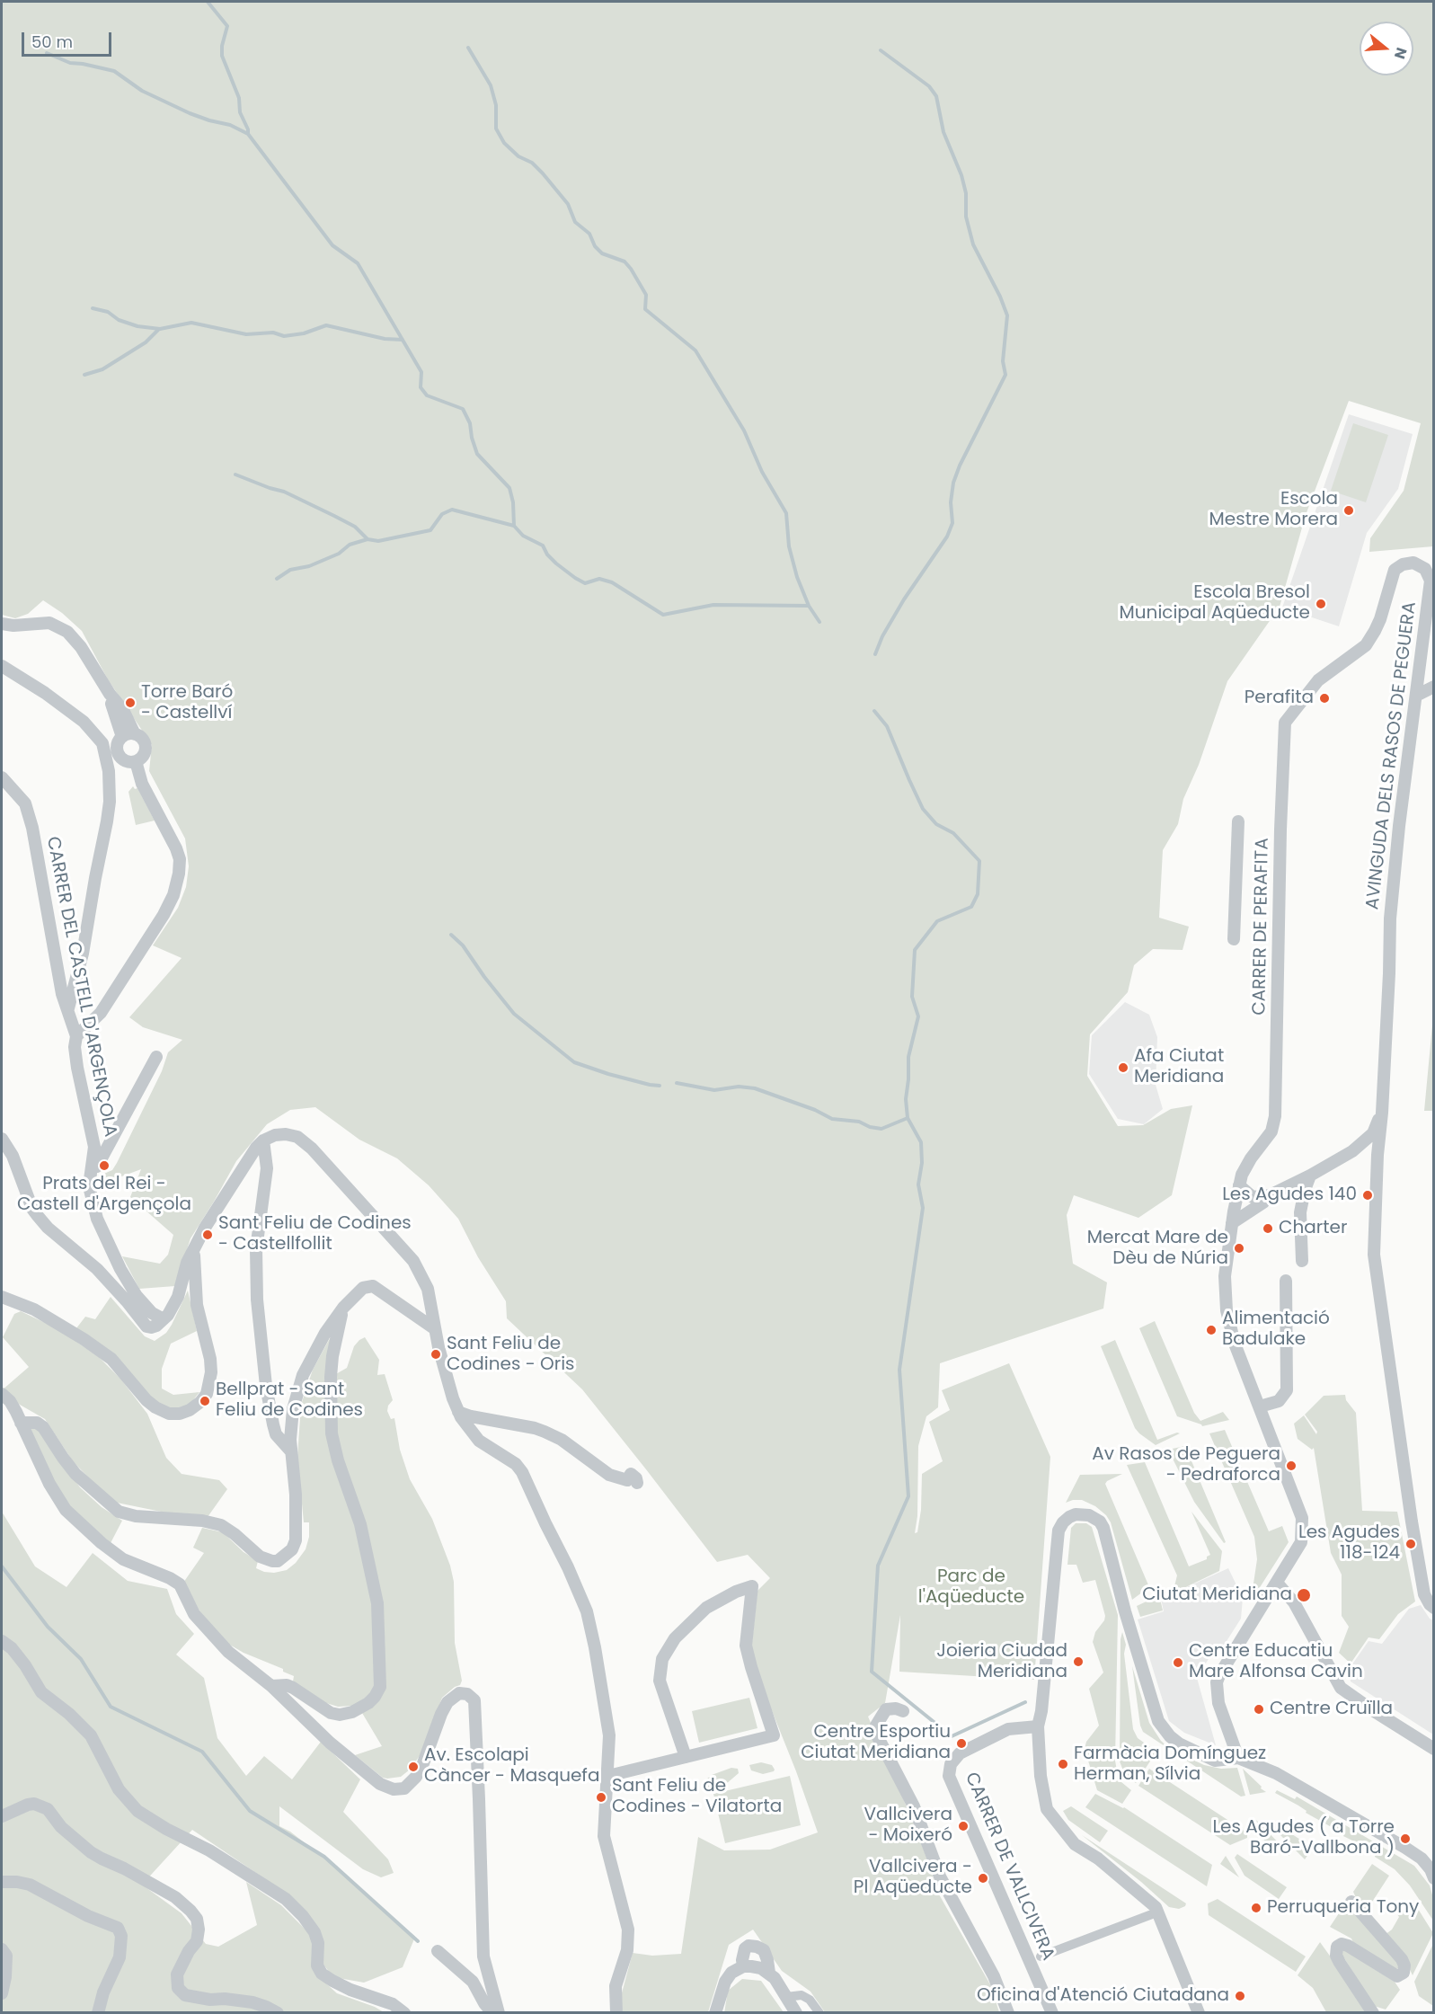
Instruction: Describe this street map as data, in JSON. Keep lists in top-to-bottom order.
{
  "streets": {
    "street": [
      "AVINGUDA DELS RASOS DE PEGUERA",
      "CARRER DE PERAFITA",
      "CARRER DEL CASTELL D'ARGENÇOLA",
      "CARRER DE VALLCIVERA"
    ]
  },
  "crossings": [
    ["AVINGUDA DELS RASOS DE PEGUERA", "CARRER DE PERAFITA"]
  ],
  "parks": ["Parc de l'Aqüeducte"],
  "places": [
    "Escola Mestre Morera",
    "Escola Bresol Municipal Aqüeducte",
    "Perafita",
    "Torre Baró - Castellví",
    "Afa Ciutat Meridiana",
    "Prats del Rei - Castell d'Argençola",
    "Les Agudes 140",
    "Charter",
    "Sant Feliu de Codines - Castellfollit",
    "Mercat Mare de Dèu de Núria",
    "Alimentació Badulake",
    "Sant Feliu de Codines - Oris",
    "Bellprat - Sant Feliu de Codines",
    "Av Rasos de Peguera - Pedraforca",
    "Les Agudes 118-124",
    "Ciutat Meridiana",
    "Joieria Ciudad Meridiana",
    "Centre Educatiu Mare Alfonsa Cavin",
    "Centre Cruïlla",
    "Centre Esportiu Ciutat Meridiana",
    "Farmàcia Domínguez Herman, Sílvia",
    "Av. Escolapi Càncer - Masquefa",
    "Sant Feliu de Codines - Vilatorta",
    "Vallcivera - Moixeró",
    "Les Agudes ( a Torre Baró-Vallbona )",
    "Vallcivera - Pl Aqüeducte",
    "Perruqueria Tony",
    "Oficina d'Atenció Ciutadana"
  ],
  "scale_bar": "50 m",
  "north": "right"
}
